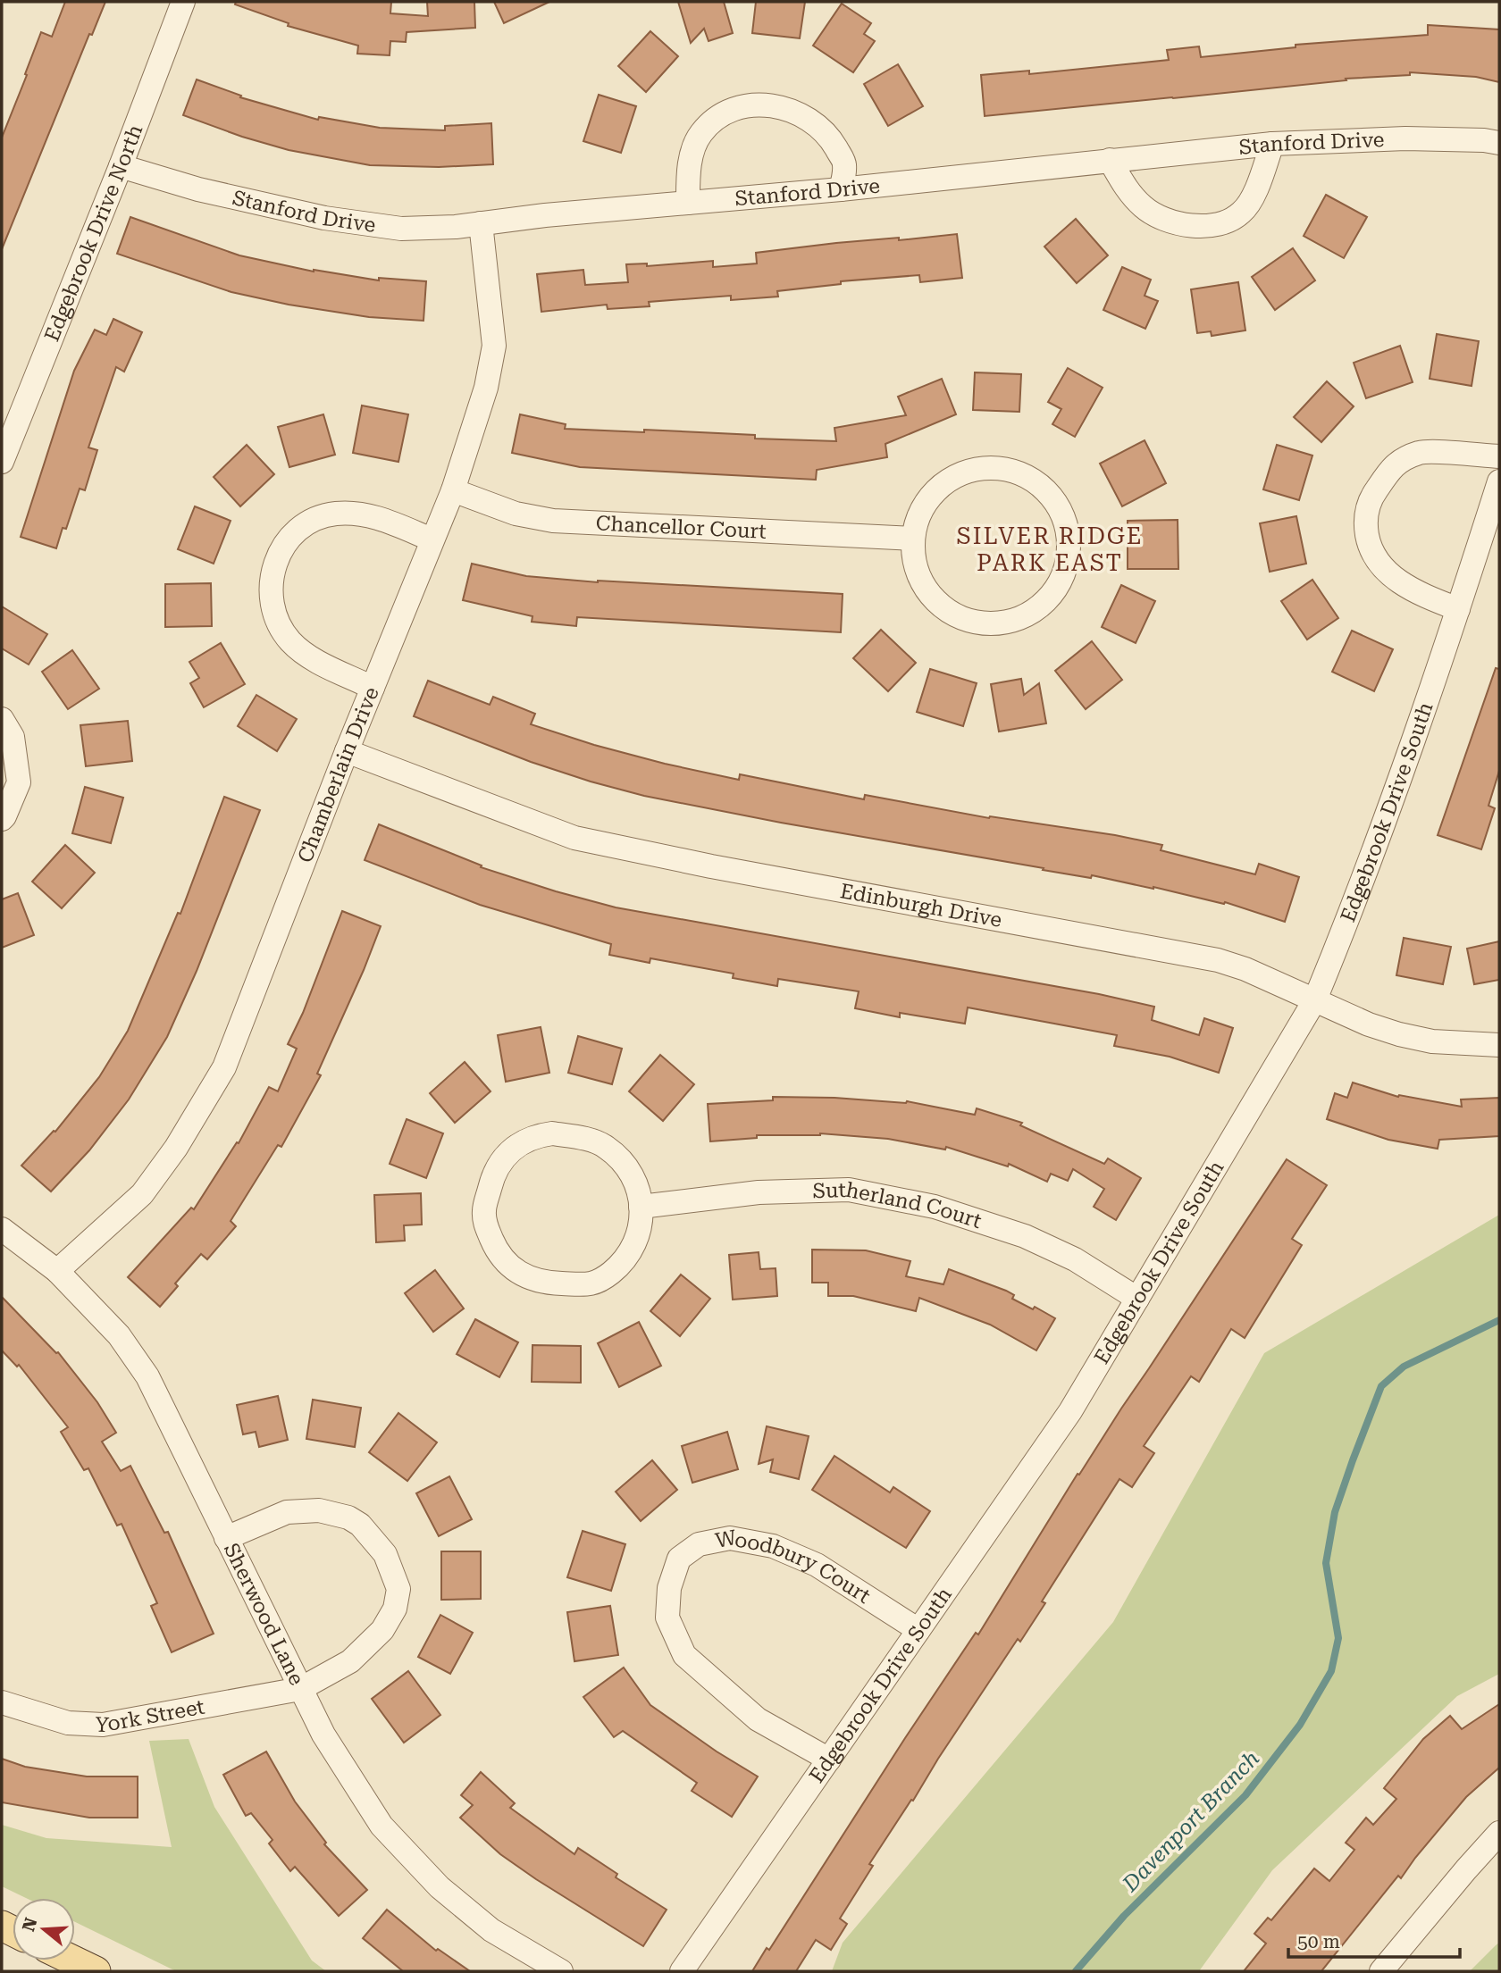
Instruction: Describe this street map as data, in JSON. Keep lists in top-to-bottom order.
{
  "streets": {
    "street": [
      "Stanford Drive",
      "Edgebrook Drive North",
      "Chancellor Court",
      "Chamberlain Drive",
      "Edgebrook Drive South",
      "Edinburgh Drive",
      "Sutherland Court",
      "Woodbury Court",
      "Sherwood Lane",
      "York Street"
    ]
  },
  "crossings": [
    ["Stanford Drive", "Edgebrook Drive North"],
    ["Stanford Drive", "Chamberlain Drive"],
    ["Chancellor Court", "Chamberlain Drive"],
    ["Chamberlain Drive", "Edinburgh Drive"],
    ["Chamberlain Drive", "Sherwood Lane"],
    ["Edgebrook Drive South", "Edinburgh Drive"],
    ["Edgebrook Drive South", "Sutherland Court"],
    ["Edgebrook Drive South", "Woodbury Court"],
    ["Sherwood Lane", "York Street"]
  ],
  "districts": ["SILVER RIDGE PARK EAST"],
  "water": ["Davenport Branch"],
  "scale_bar": "50 m",
  "north": "left"
}
